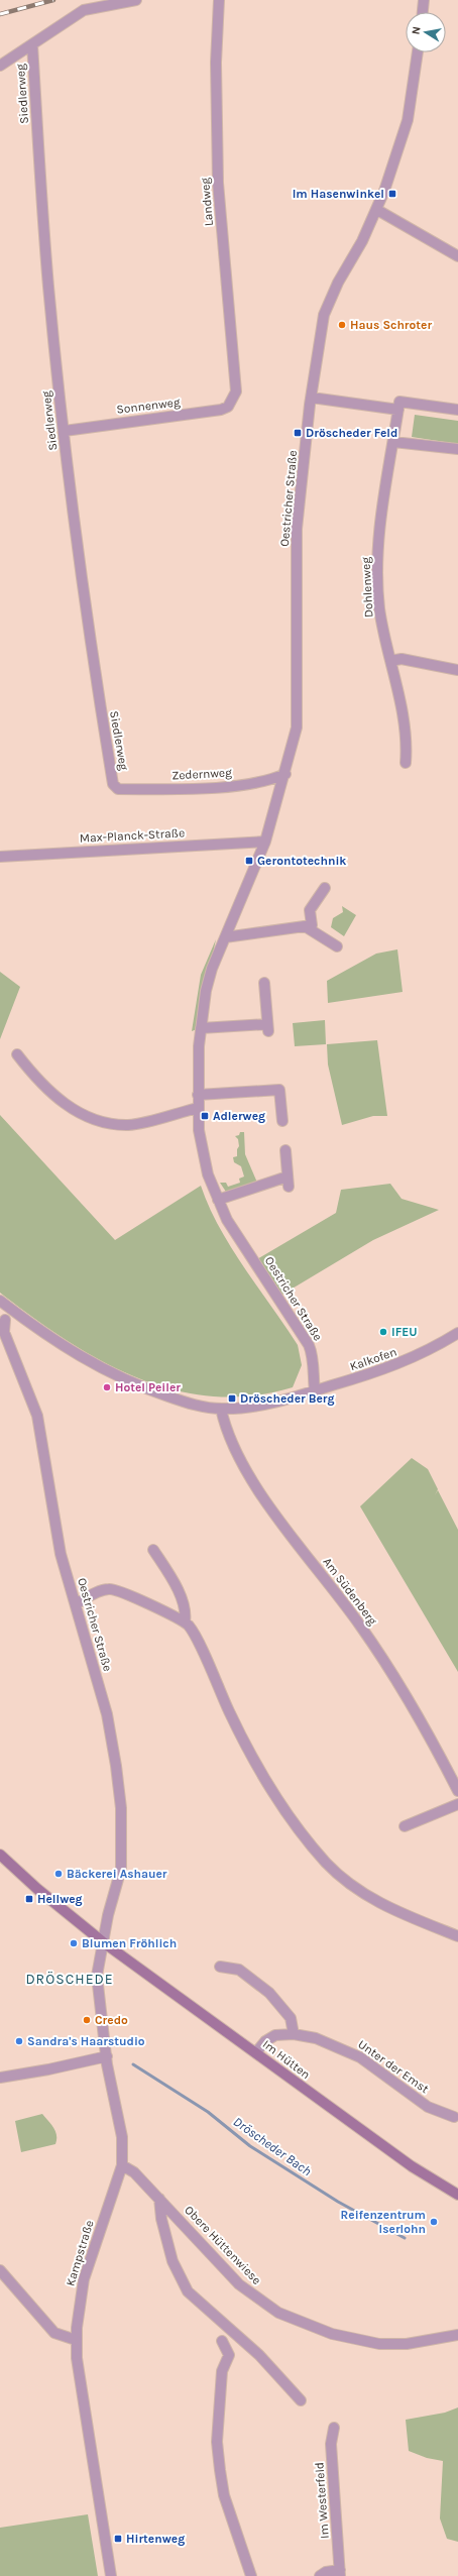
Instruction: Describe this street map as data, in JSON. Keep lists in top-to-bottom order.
{
  "streets": {
    "street": [
      "Siedlerweg",
      "Landweg",
      "Sonnenweg",
      "Oestricher Straße",
      "Dohlenweg",
      "Zedernweg",
      "Max-Planck-Straße",
      "Kalkofen",
      "Am Südenberg",
      "Im Hütten",
      "Unter der Emst",
      "Obere Hüttenwiese",
      "Kampstraße",
      "Im Westerfeld"
    ]
  },
  "crossings": [
    ["Siedlerweg", "Sonnenweg"],
    ["Siedlerweg", "Zedernweg"],
    ["Landweg", "Sonnenweg"],
    ["Oestricher Straße", "Zedernweg"],
    ["Oestricher Straße", "Max-Planck-Straße"],
    ["Oestricher Straße", "Kalkofen"],
    ["Oestricher Straße", "Im Hütten"],
    ["Oestricher Straße", "Kampstraße"],
    ["Im Hütten", "Unter der Emst"],
    ["Im Hütten", "Kampstraße"],
    ["Obere Hüttenwiese", "Kampstraße"]
  ],
  "districts": ["DRÖSCHEDE"],
  "water": ["Dröscheder Bach"],
  "places": {
    "transit": [
      "Im Hasenwinkel",
      "Dröscheder Feld",
      "Gerontotechnik",
      "Adlerweg",
      "Dröscheder Berg",
      "Hellweg",
      "Hirtenweg"
    ],
    "other": [
      "Haus Schroter",
      "IFEU",
      "Hotel Peiler",
      "Bäckerei Ashauer",
      "Blumen Fröhlich",
      "Credo",
      "Sandra's Haarstudio",
      "Reifenzentrum Iserlohn"
    ]
  },
  "north": "left"
}
